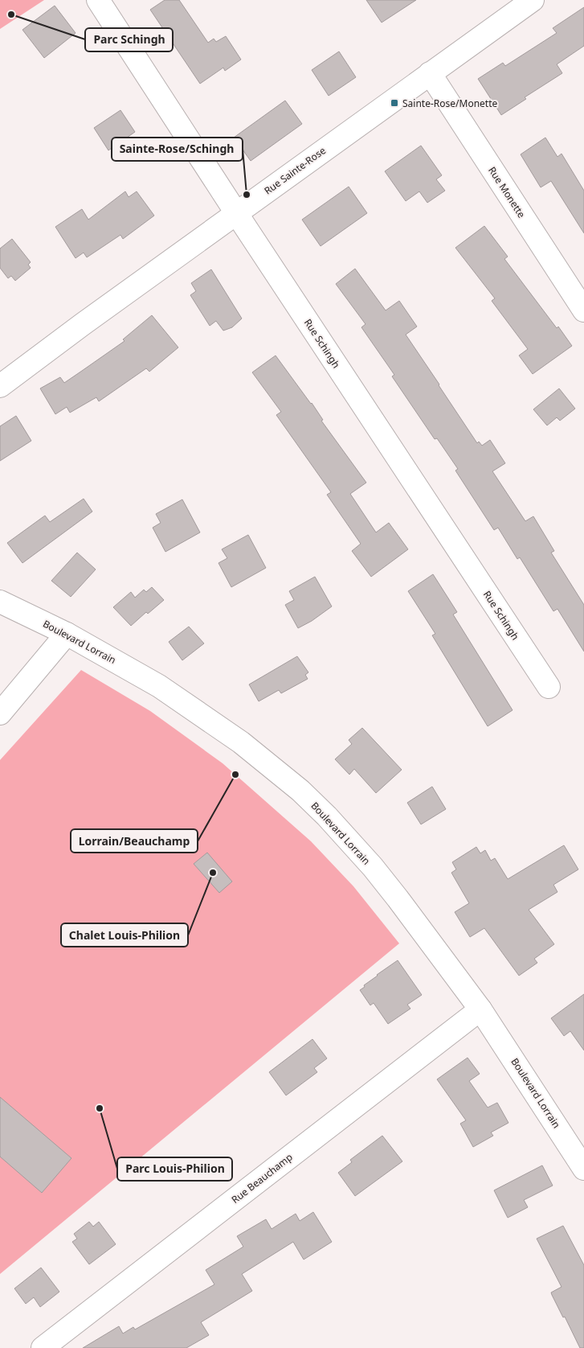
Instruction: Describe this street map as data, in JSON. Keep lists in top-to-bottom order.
{
  "streets": {
    "street": [
      "Rue Sainte-Rose",
      "Rue Monette",
      "Rue Schingh",
      "Boulevard Lorrain",
      "Rue Beauchamp"
    ]
  },
  "crossings": [
    ["Rue Sainte-Rose", "Rue Monette"],
    ["Rue Sainte-Rose", "Rue Schingh"],
    ["Boulevard Lorrain", "Rue Beauchamp"]
  ],
  "places": {
    "other": [
      "Parc Schingh",
      "Sainte-Rose/Schingh",
      "Lorrain/Beauchamp",
      "Chalet Louis-Philion",
      "Parc Louis-Philion"
    ],
    "transit": ["Sainte-Rose/Monette"]
  }
}
